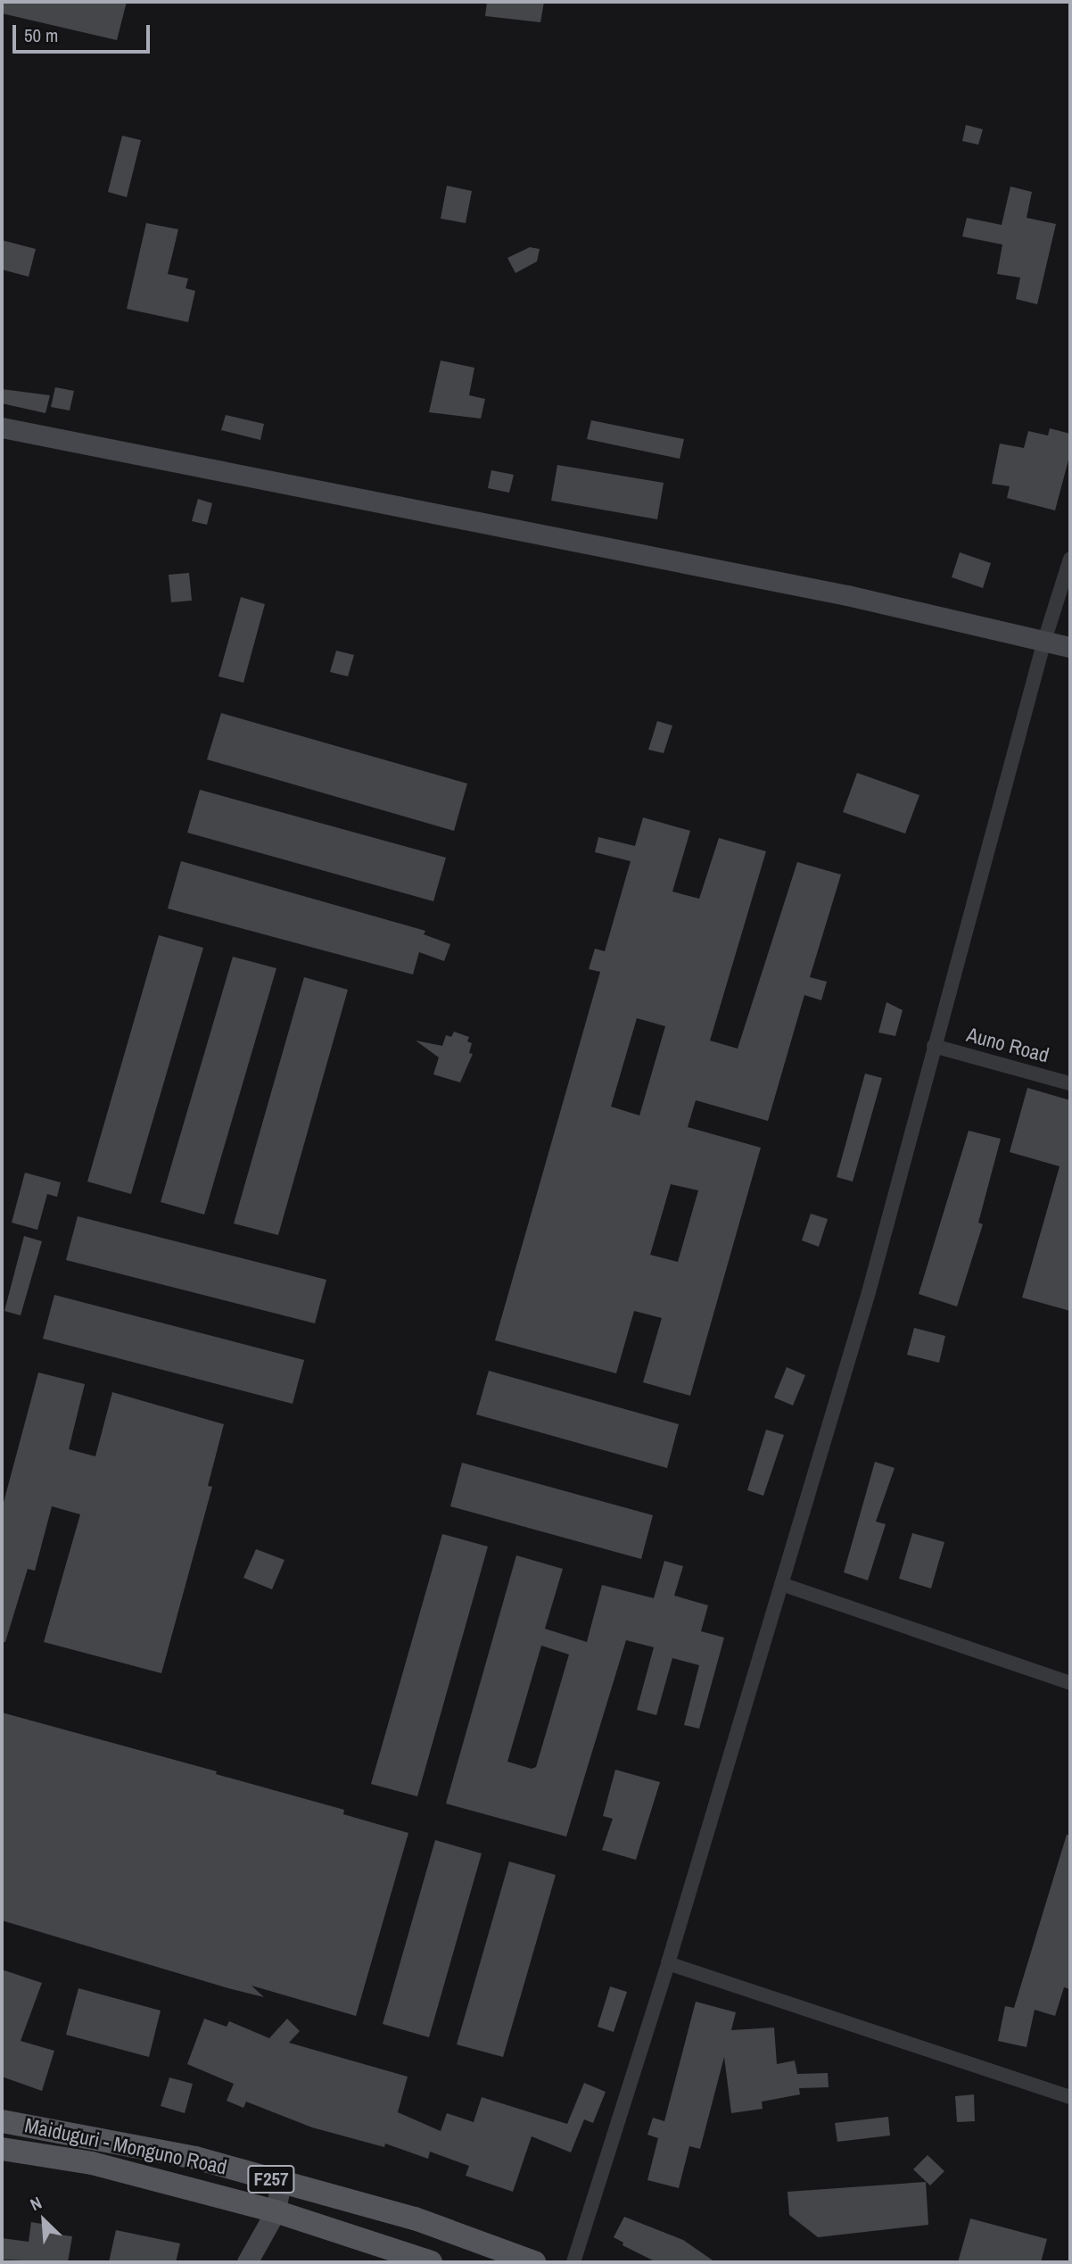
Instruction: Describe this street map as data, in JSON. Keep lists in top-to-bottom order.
{
  "streets": {
    "main road": ["Maiduguri - Monguno Road", "F257"],
    "street": ["Auno Road"]
  },
  "scale_bar": "50 m",
  "north": "top left"
}
